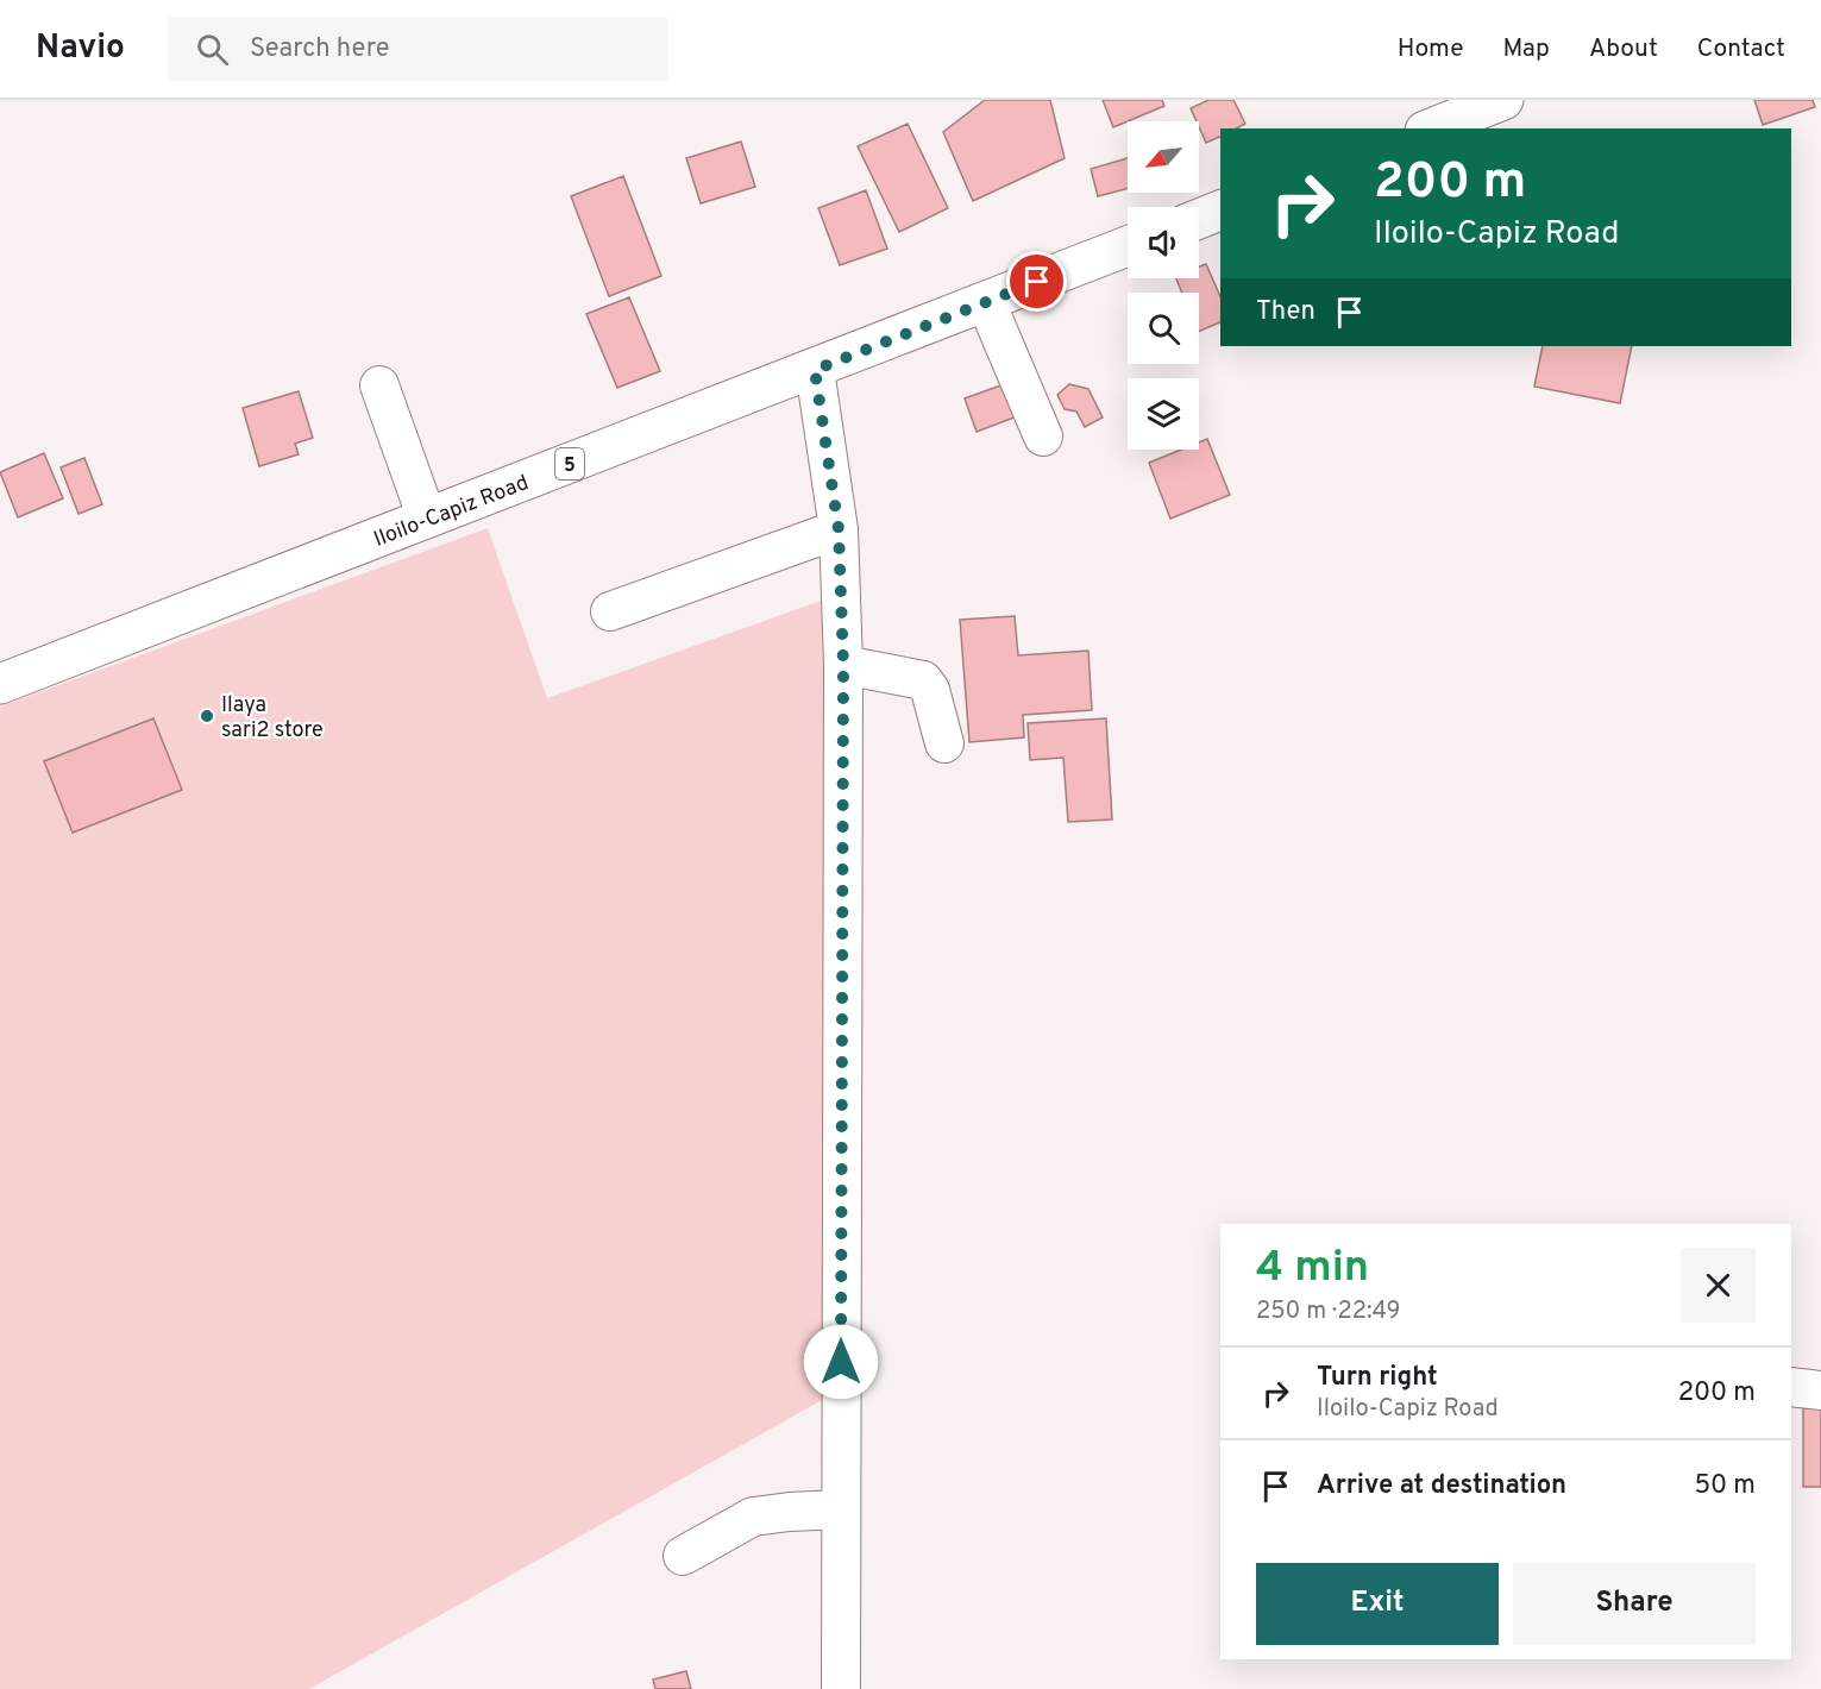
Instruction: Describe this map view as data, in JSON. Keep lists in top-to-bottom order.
{
  "streets": {
    "main road": ["5", "Iloilo-Capiz Road"]
  },
  "places": ["Ilaya sari2 store"],
  "north": "bottom left",
  "page": {
    "header": "Navio",
    "search": "Search here",
    "nav": [
      "Home",
      "Map",
      "About",
      "Contact"
    ],
    "turn": ["200 m", "Iloilo-Capiz Road"],
    "then": "Then",
    "heading": ["4 min", "250 m · 22:49"],
    "list": [
      {
        "name": "Turn right",
        "note": "Iloilo-Capiz Road",
        "value": "200 m"
      },
      {
        "name": "Arrive at destination",
        "value": "50 m"
      }
    ],
    "buttons": ["Exit", "Share"]
  }
}
